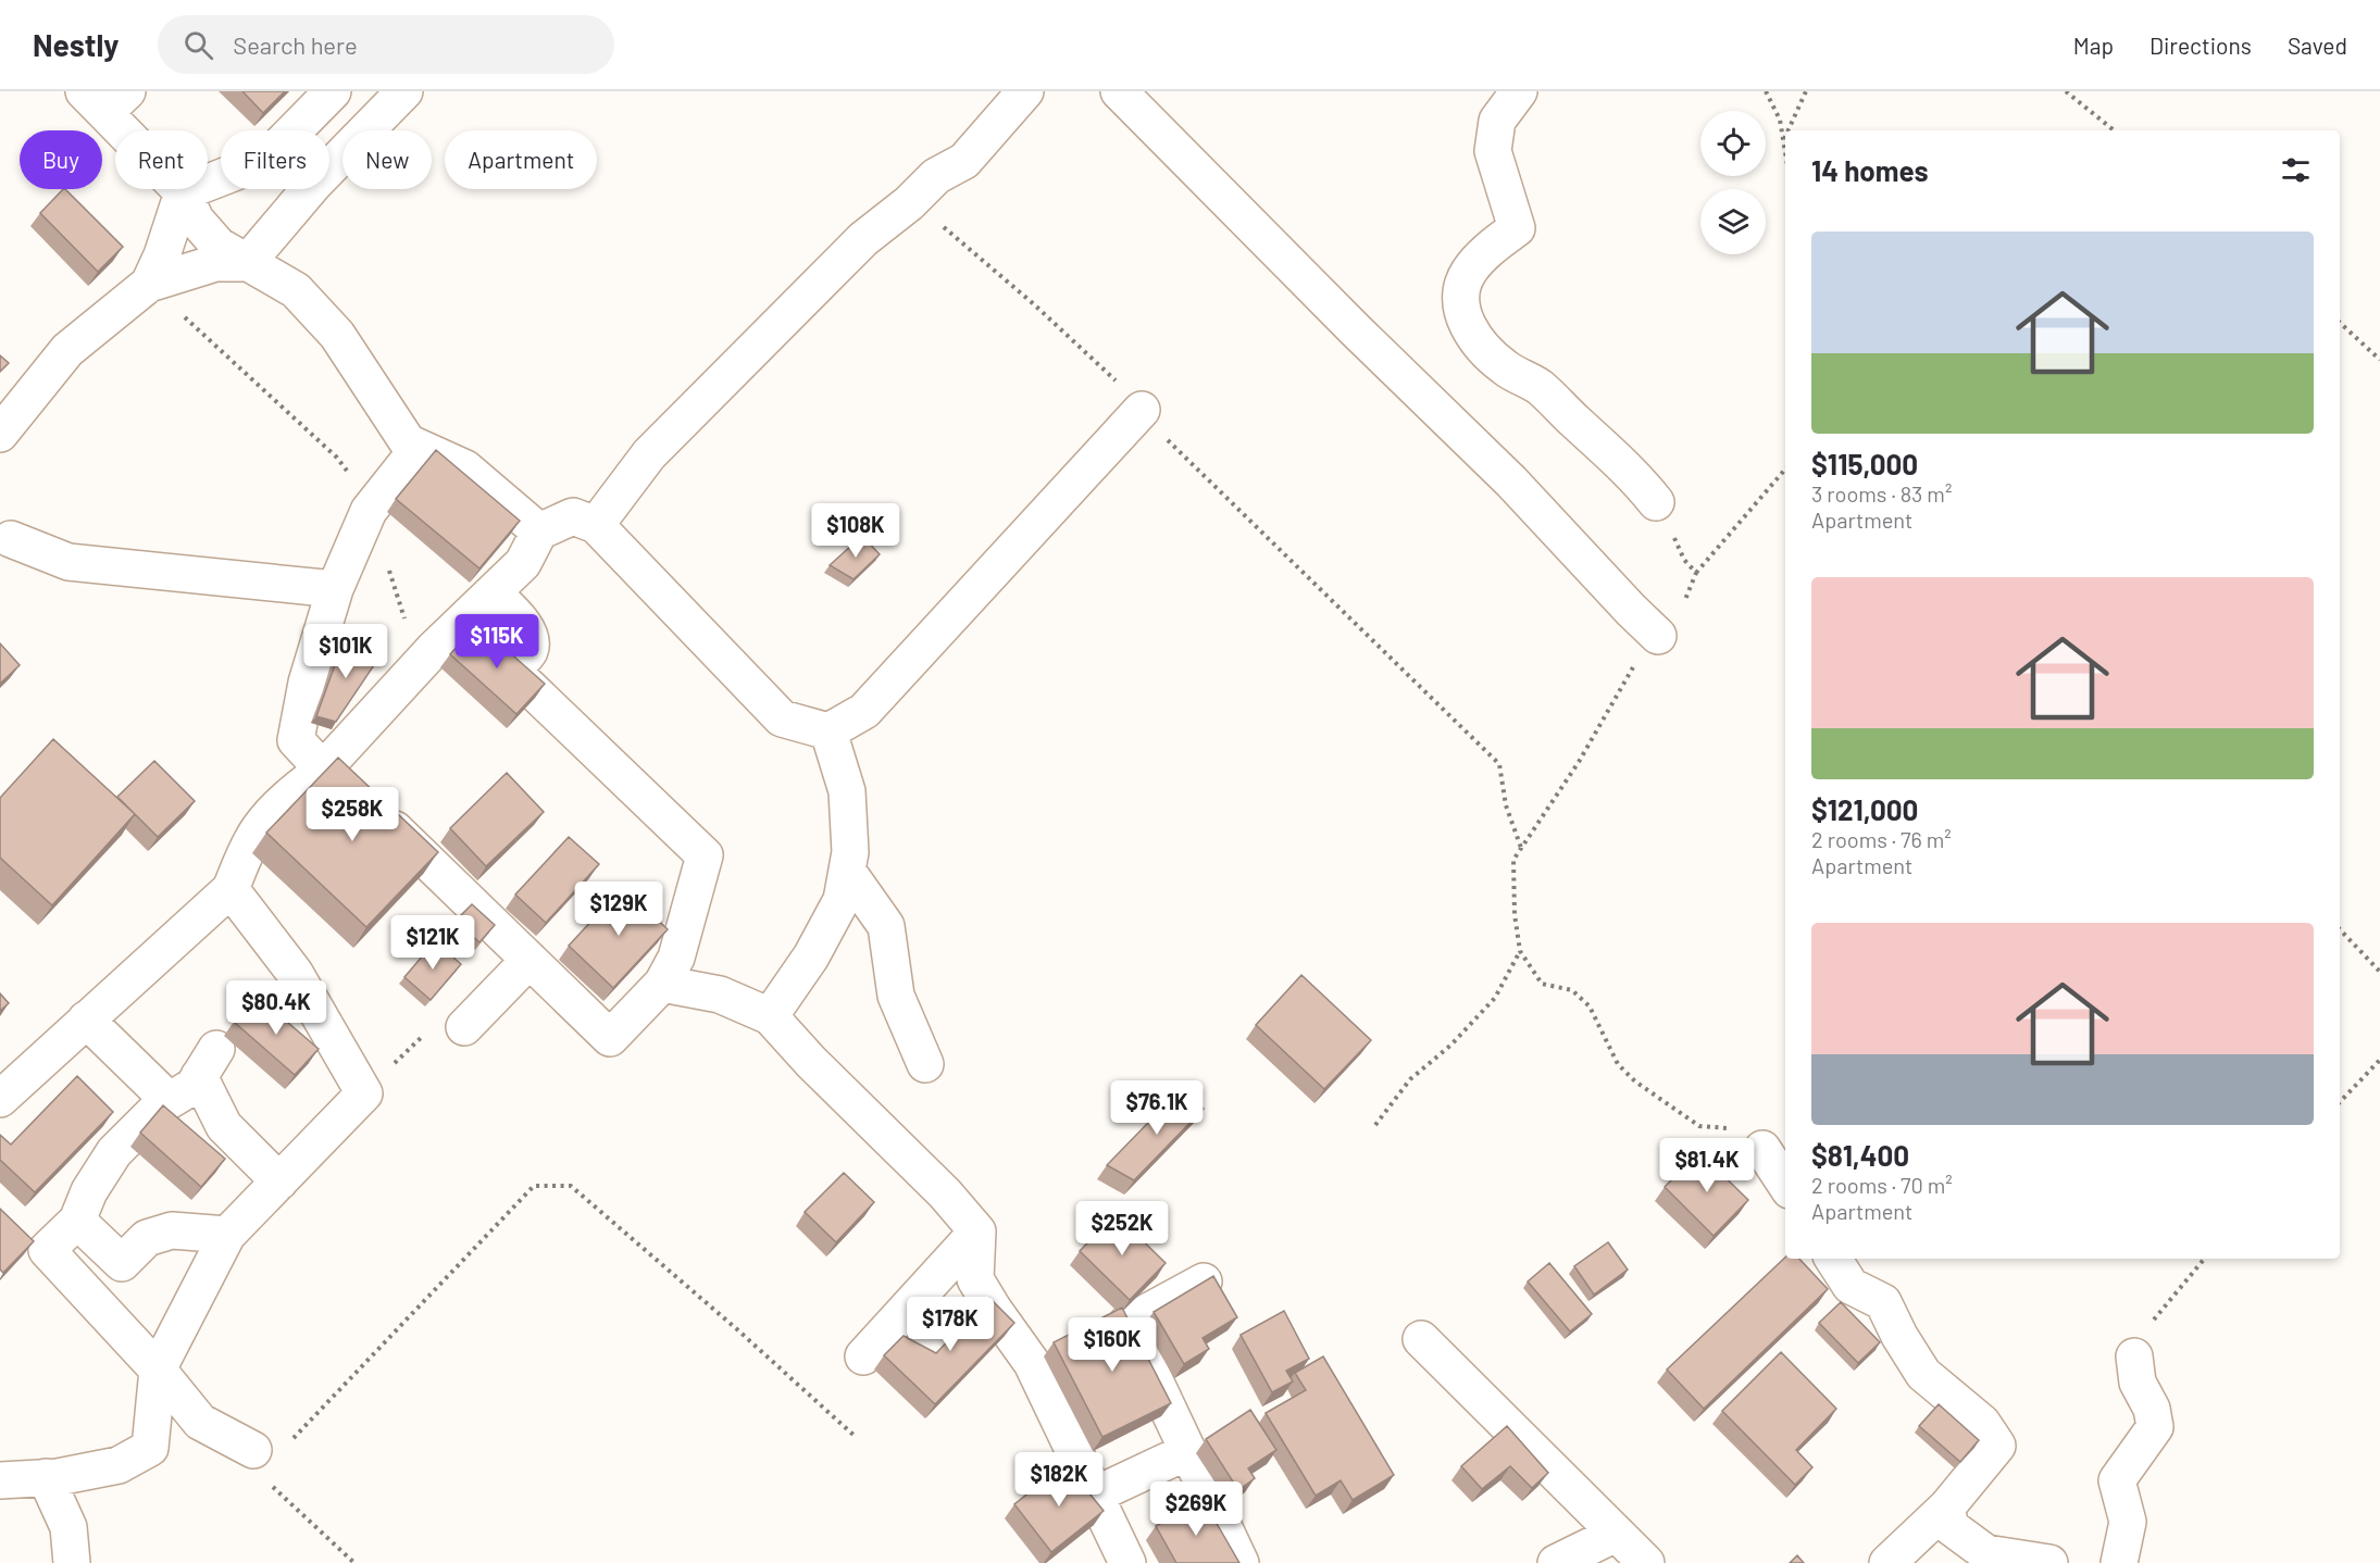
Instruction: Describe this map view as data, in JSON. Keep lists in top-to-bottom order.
{
  "page": {
    "header": "Nestly",
    "search": "Search here",
    "nav": ["Map", "Directions", "Saved"],
    "chip": [
      "Buy",
      "Rent",
      "Filters",
      "New",
      "Apartment"
    ],
    "heading": "14 homes",
    "list": [
      {
        "name": "$115,000",
        "note": "3 rooms · 83 m² · Apartment"
      },
      {
        "name": "$121,000",
        "note": "2 rooms · 76 m² · Apartment"
      },
      {
        "name": "$81,400",
        "note": "2 rooms · 70 m² · Apartment"
      }
    ],
    "price": [
      "$108K",
      "$115K",
      "$101K",
      "$258K",
      "$129K",
      "$121K",
      "$80.4K",
      "$76.1K",
      "$81.4K",
      "$252K",
      "$178K",
      "$160K",
      "$182K",
      "$269K"
    ]
  }
}
